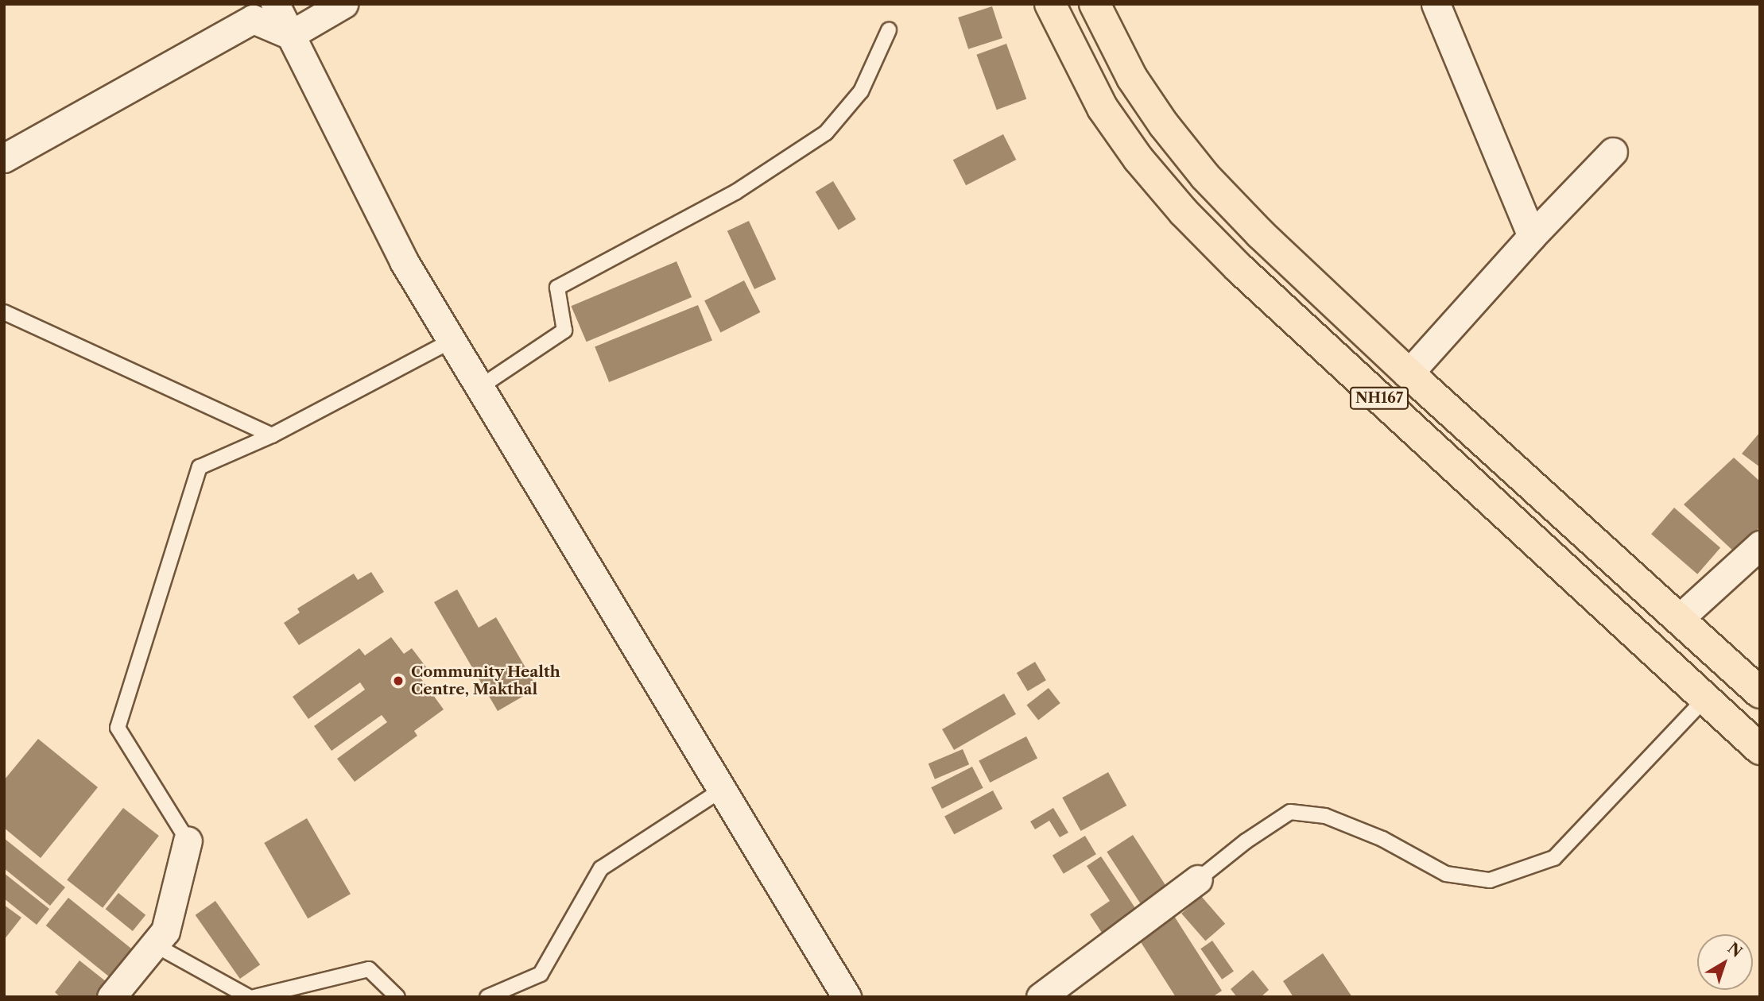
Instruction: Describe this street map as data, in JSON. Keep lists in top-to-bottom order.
{
  "streets": {
    "highway": ["NH167"]
  },
  "places": ["Community Health Centre, Makthal"],
  "north": "top right"
}
